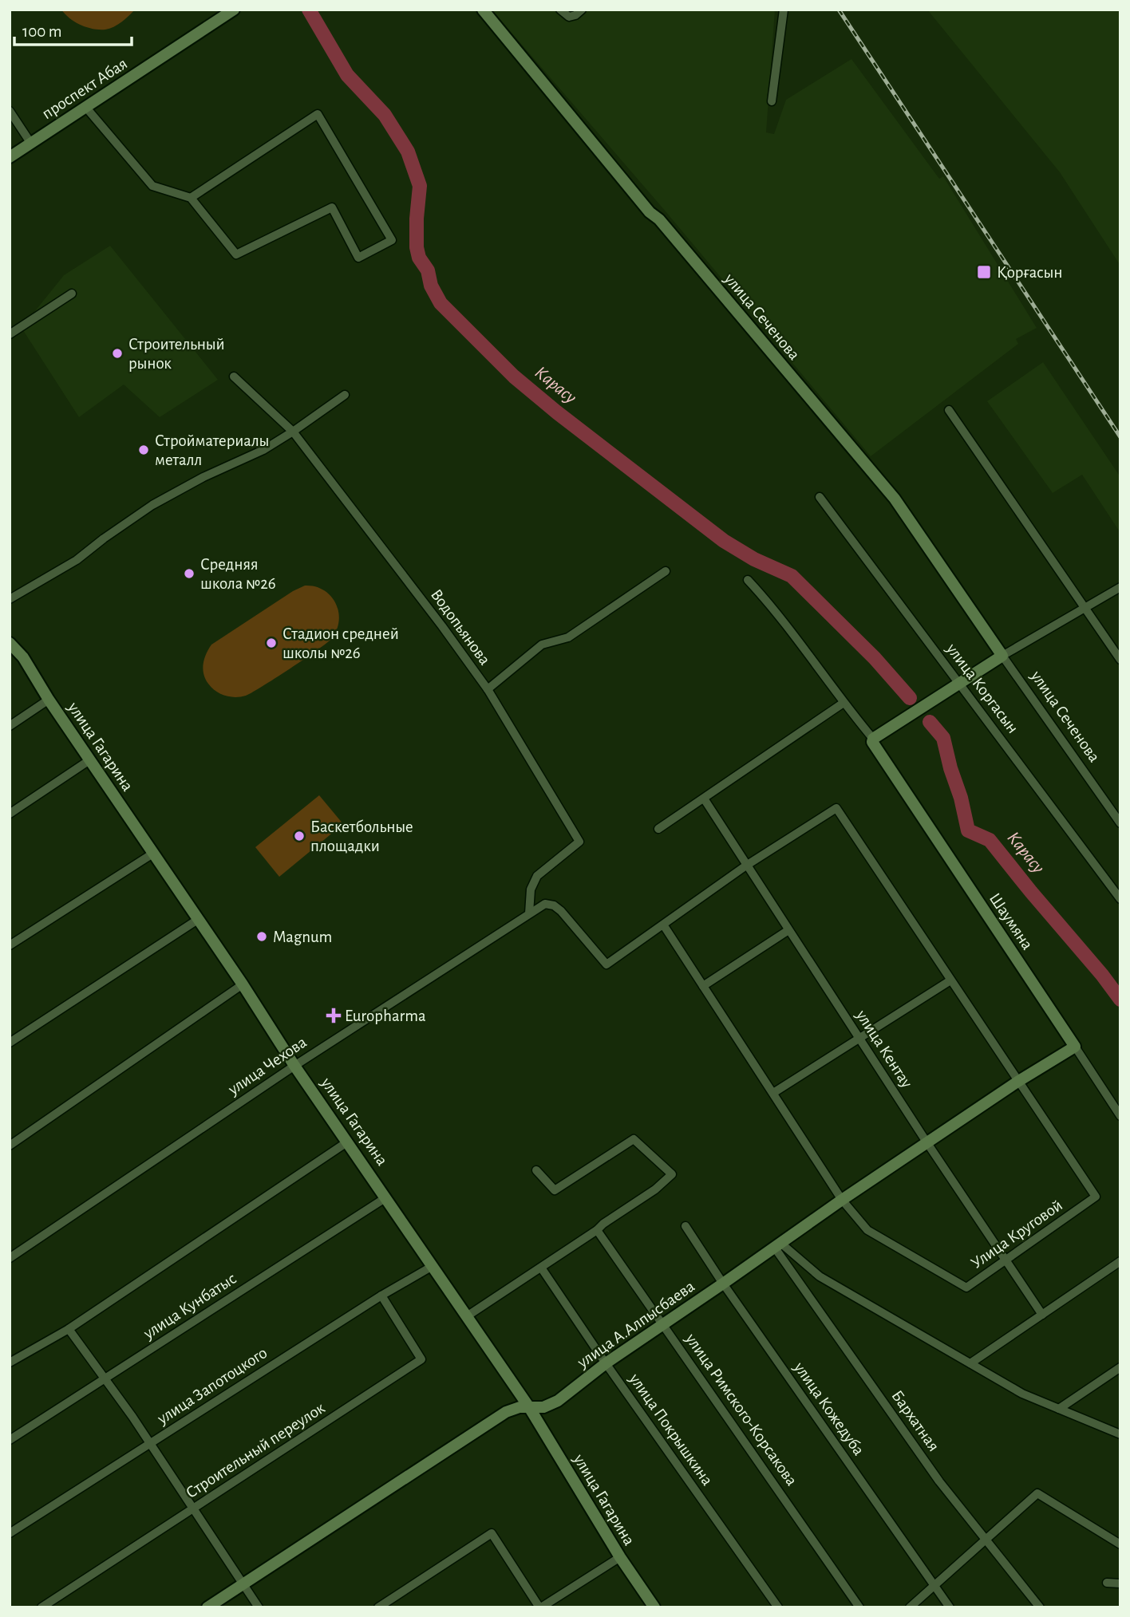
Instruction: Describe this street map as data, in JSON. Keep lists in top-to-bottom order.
{
  "streets": {
    "street": [
      "проспект Абая",
      "улица Сеченова",
      "Водопьянова",
      "улица Коргасын",
      "улица Гагарина",
      "Шаумяна",
      "улица Кентау",
      "улица Чехова",
      "Улица Круговой",
      "улица Кунбатыс",
      "улица А.Алпысбаева",
      "улица Запотоцкого",
      "улица Кожедуба",
      "улица Римского-Корсакова",
      "Бархатная",
      "улица Покрышкина",
      "Строительный переулок"
    ]
  },
  "crossings": [
    ["Водопьянова", "улица Чехова"],
    ["улица Гагарина", "улица Чехова"],
    ["улица Гагарина", "улица Кунбатыс"],
    ["улица Гагарина", "улица А.Алпысбаева"],
    ["улица Гагарина", "улица Запотоцкого"],
    ["Шаумяна", "улица А.Алпысбаева"],
    ["улица Кентау", "Улица Круговой"],
    ["улица Кентау", "улица А.Алпысбаева"],
    ["улица Чехова", "Улица Круговой"],
    ["Улица Круговой", "улица А.Алпысбаева"],
    ["улица А.Алпысбаева", "улица Кожедуба"],
    ["улица А.Алпысбаева", "улица Римского-Корсакова"],
    ["улица А.Алпысбаева", "Бархатная"],
    ["улица А.Алпысбаева", "улица Покрышкина"],
    ["улица Запотоцкого", "Строительный переулок"]
  ],
  "water": ["Карасу"],
  "places": {
    "transit": ["Қорғасын"],
    "other": [
      "Строительный рынок",
      "Стройматериалы металл",
      "Средняя школа №26",
      "Стадион средней школы №26",
      "Баскетбольные площадки",
      "Magnum"
    ],
    "health": ["Europharma"]
  },
  "scale_bar": "100 m"
}
